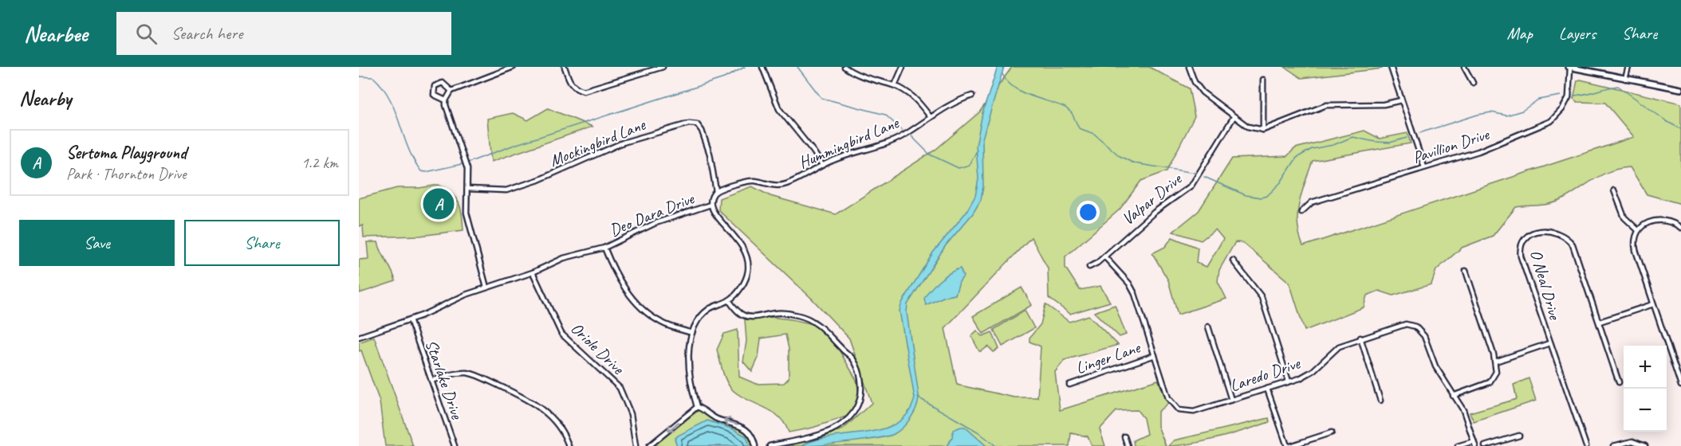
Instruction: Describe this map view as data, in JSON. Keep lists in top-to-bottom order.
{
  "streets": {
    "street": [
      "Mockingbird Lane",
      "Hummingbird Lane",
      "Pavillion Drive",
      "Valpar Drive",
      "Deo Dara Drive",
      "O Neal Drive",
      "Oriole Drive",
      "Linger Lane",
      "Laredo Drive",
      "Starlake Drive"
    ]
  },
  "crossings": [
    ["Mockingbird Lane", "Hummingbird Lane"],
    ["Valpar Drive", "Laredo Drive"],
    ["Deo Dara Drive", "Oriole Drive"],
    ["Deo Dara Drive", "Starlake Drive"],
    ["Linger Lane", "Laredo Drive"]
  ],
  "page": {
    "header": "Nearbee",
    "search": "Search here",
    "nav": ["Map", "Layers", "Share"],
    "heading": "Nearby",
    "list": [
      {
        "mark": "A",
        "name": "Sertoma Playground",
        "note": "Park · Thornton Drive",
        "value": "1.2 km"
      }
    ],
    "pins": "A",
    "buttons": ["Save", "Share"],
    "map_buttons": ["+", "−"]
  }
}
